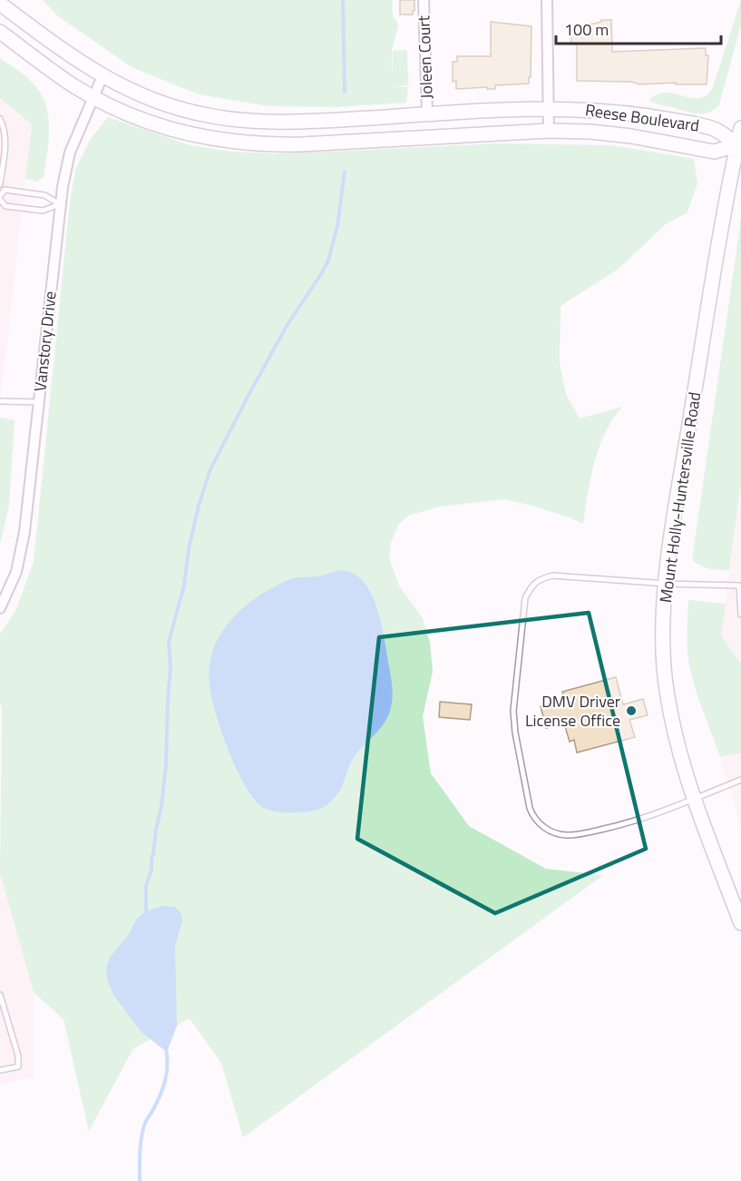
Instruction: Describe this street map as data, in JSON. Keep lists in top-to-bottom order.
{
  "streets": {
    "street": [
      "Joleen Court",
      "Reese Boulevard",
      "Vanstory Drive",
      "Mount Holly-Huntersville Road"
    ]
  },
  "crossings": [
    ["Joleen Court", "Reese Boulevard"],
    ["Reese Boulevard", "Vanstory Drive"],
    ["Reese Boulevard", "Mount Holly-Huntersville Road"]
  ],
  "places": ["DMV Driver License Office"],
  "scale_bar": "100 m"
}
